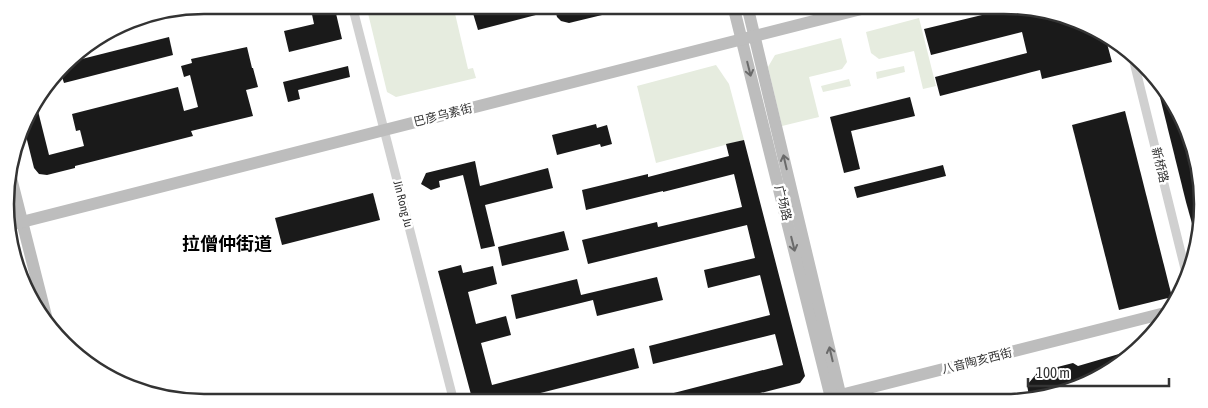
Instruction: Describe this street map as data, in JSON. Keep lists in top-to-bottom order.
{
  "streets": {
    "street": [
      "巴彦乌素街",
      "新桥路",
      "广场路",
      "Jin Rong Ju",
      "八音陶亥西街"
    ]
  },
  "crossings": [
    ["巴彦乌素街", "广场路"],
    ["巴彦乌素街", "Jin Rong Ju"]
  ],
  "districts": ["拉僧仲街道"],
  "scale_bar": "100 m"
}
